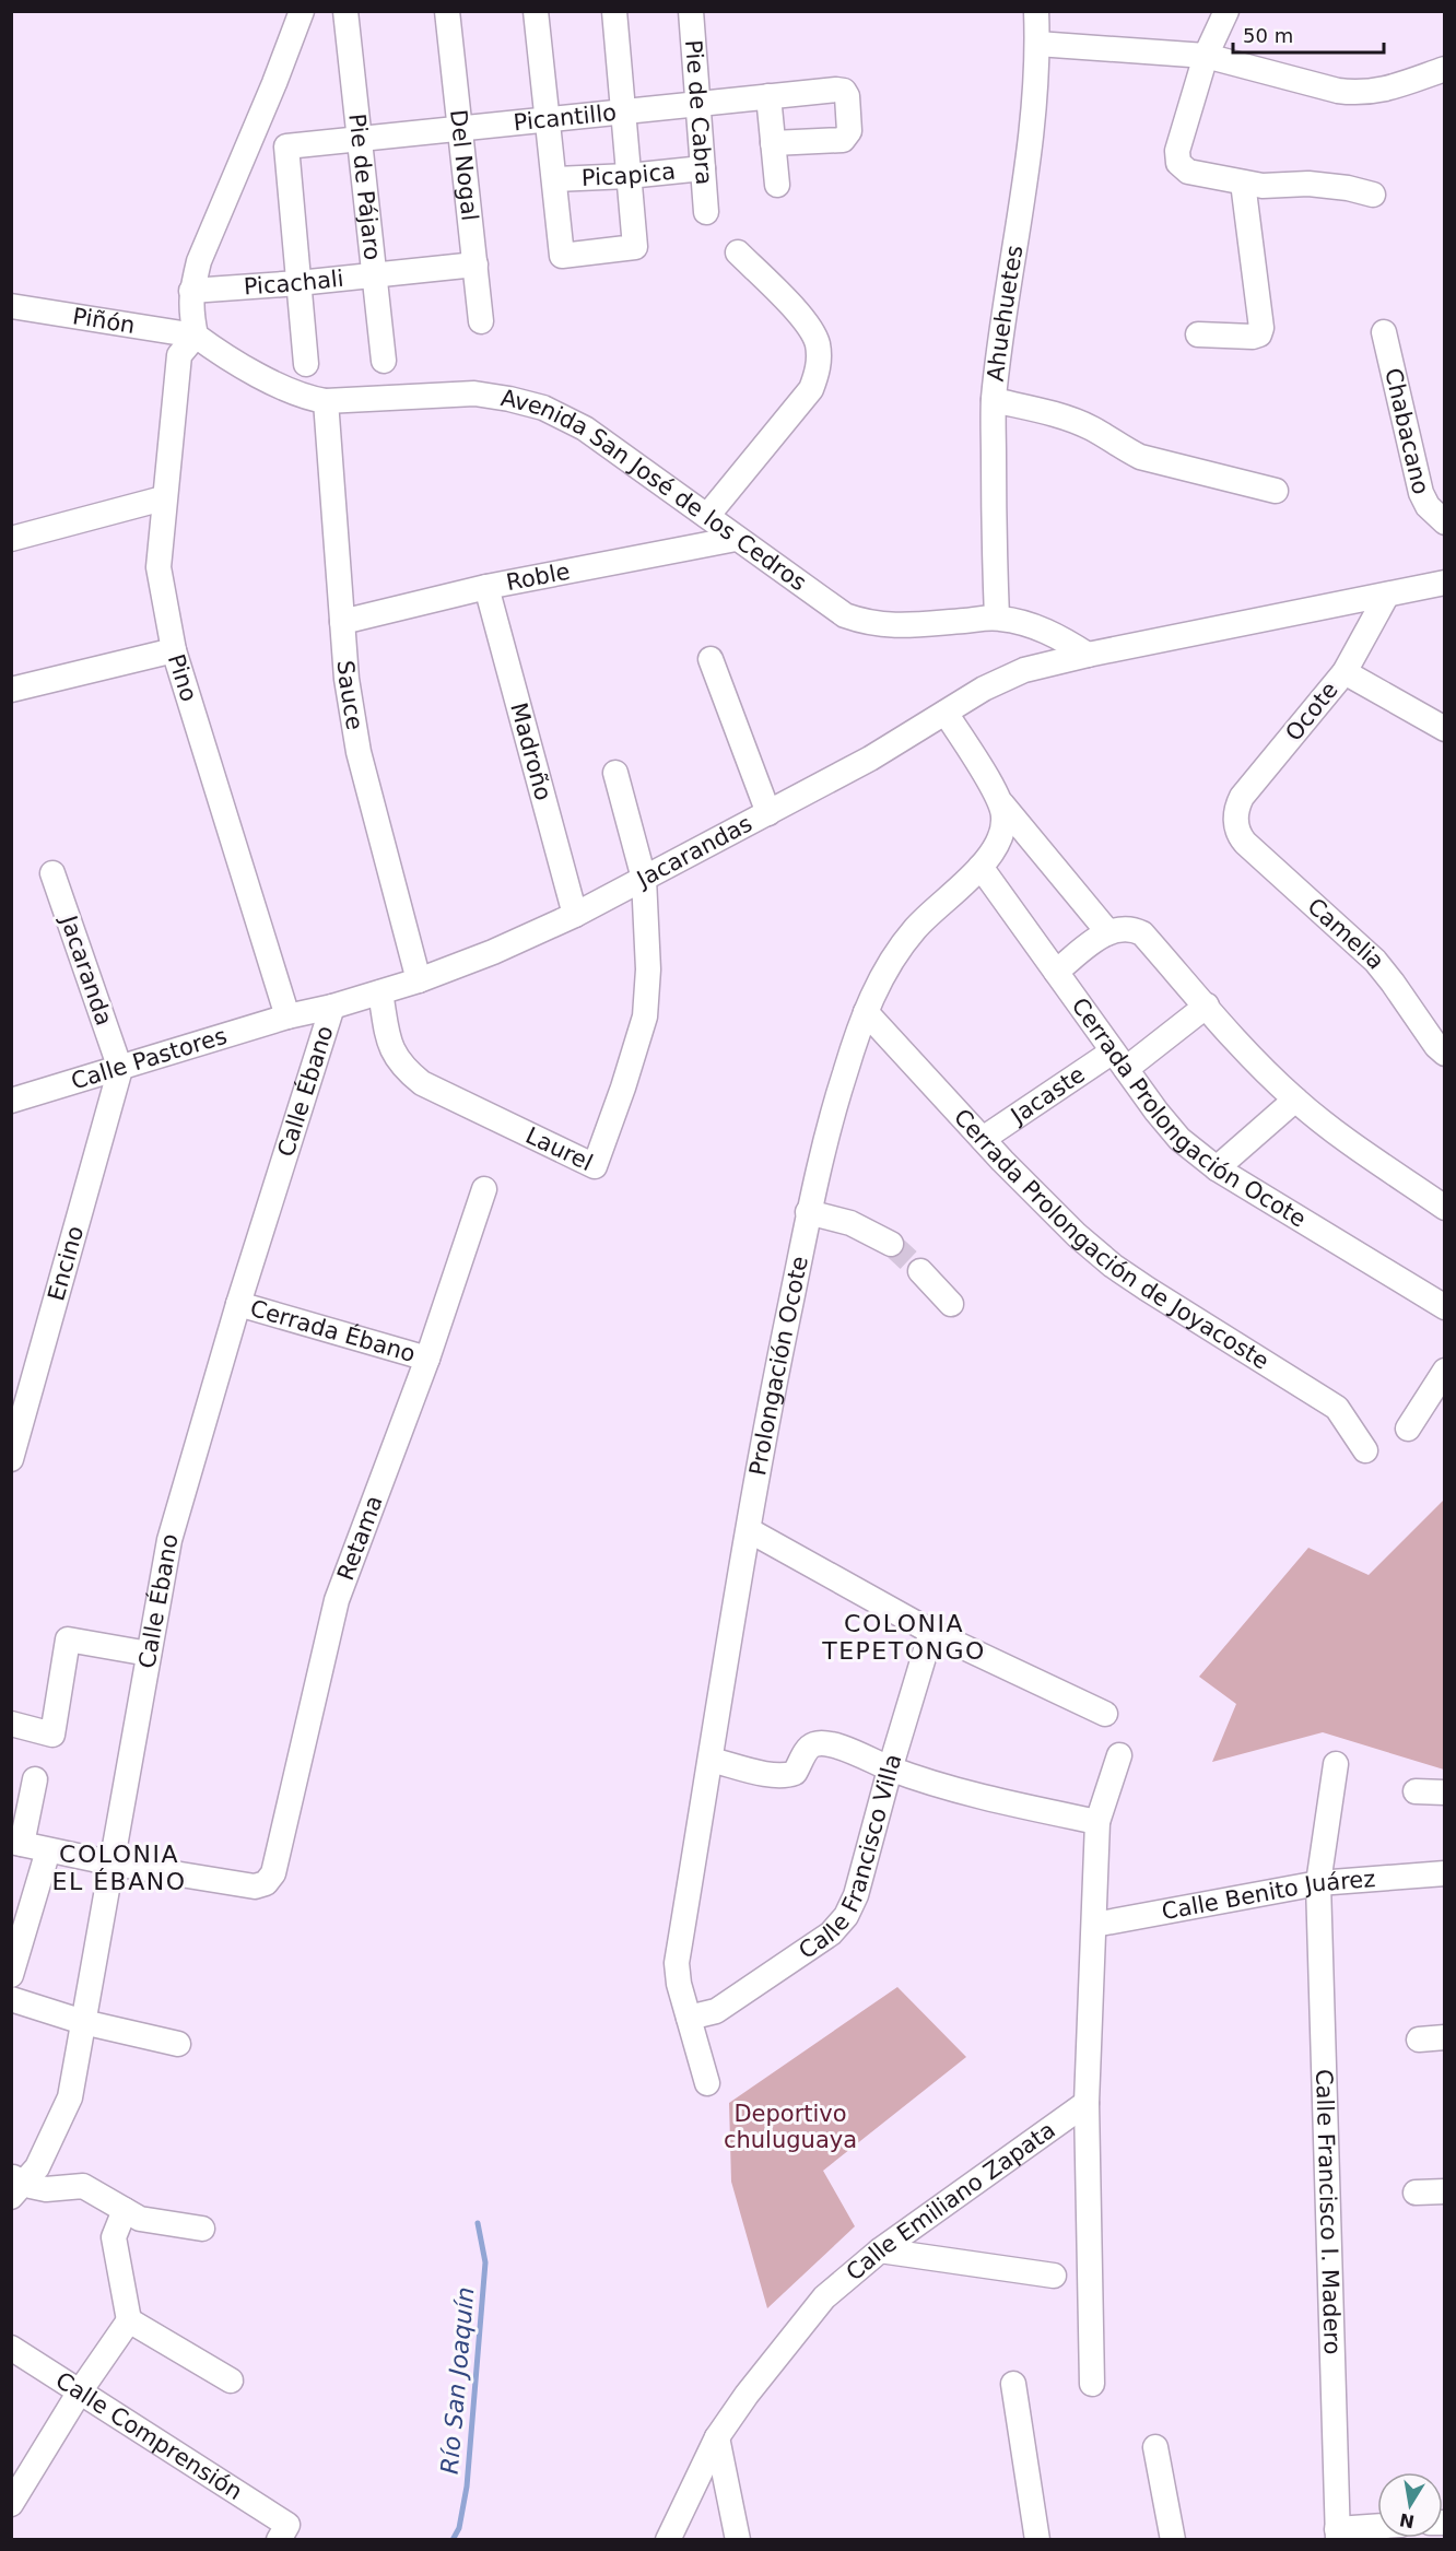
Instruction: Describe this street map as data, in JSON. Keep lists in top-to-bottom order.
{
  "streets": {
    "street": [
      "Pie de Cabra",
      "Picantillo",
      "Del Nogal",
      "Picapica",
      "Pie de Pájaro",
      "Picachali",
      "Ahuehuetes",
      "Piñón",
      "Chabacano",
      "Avenida San José de los Cedros",
      "Roble",
      "Pino",
      "Sauce",
      "Ocote",
      "Madroño",
      "Jacarandas",
      "Camelia",
      "Jacaranda",
      "Calle Pastores",
      "Calle Ébano",
      "Jacaste",
      "Cerrada Prolongación Ocote",
      "Laurel",
      "Cerrada Prolongación de Joyacoste",
      "Encino",
      "Cerrada Ébano",
      "Prolongación Ocote",
      "Retama",
      "Calle Francisco Villa",
      "Calle Benito Juárez",
      "Calle Emiliano Zapata",
      "Calle Francisco I. Madero",
      "Calle Comprensión"
    ]
  },
  "crossings": [
    ["Pie de Cabra", "Picantillo"],
    ["Pie de Cabra", "Picapica"],
    ["Picantillo", "Del Nogal"],
    ["Picantillo", "Pie de Pájaro"],
    ["Picantillo", "Picachali"],
    ["Del Nogal", "Picachali"],
    ["Pie de Pájaro", "Picachali"],
    ["Ahuehuetes", "Avenida San José de los Cedros"],
    ["Piñón", "Avenida San José de los Cedros"],
    ["Piñón", "Pino"],
    ["Avenida San José de los Cedros", "Roble"],
    ["Avenida San José de los Cedros", "Pino"],
    ["Avenida San José de los Cedros", "Sauce"],
    ["Avenida San José de los Cedros", "Jacarandas"],
    ["Roble", "Sauce"],
    ["Roble", "Madroño"],
    ["Pino", "Jacarandas"],
    ["Pino", "Calle Pastores"],
    ["Sauce", "Jacarandas"],
    ["Ocote", "Camelia"],
    ["Madroño", "Jacarandas"],
    ["Jacarandas", "Calle Pastores"],
    ["Jacarandas", "Calle Ébano"],
    ["Jacarandas", "Laurel"],
    ["Jacaranda", "Calle Pastores"],
    ["Jacaranda", "Encino"],
    ["Calle Pastores", "Encino"],
    ["Calle Ébano", "Cerrada Ébano"],
    ["Calle Ébano", "Retama"],
    ["Jacaste", "Cerrada Prolongación Ocote"],
    ["Jacaste", "Cerrada Prolongación de Joyacoste"],
    ["Cerrada Prolongación Ocote", "Prolongación Ocote"],
    ["Cerrada Prolongación de Joyacoste", "Prolongación Ocote"],
    ["Cerrada Ébano", "Retama"],
    ["Prolongación Ocote", "Calle Francisco Villa"],
    ["Calle Benito Juárez", "Calle Francisco I. Madero"]
  ],
  "districts": ["COLONIA TEPETONGO", "COLONIA EL ÉBANO"],
  "water": ["Río San Joaquín"],
  "parks": ["Deportivo chuluguaya"],
  "scale_bar": "50 m",
  "north": "bottom"
}
